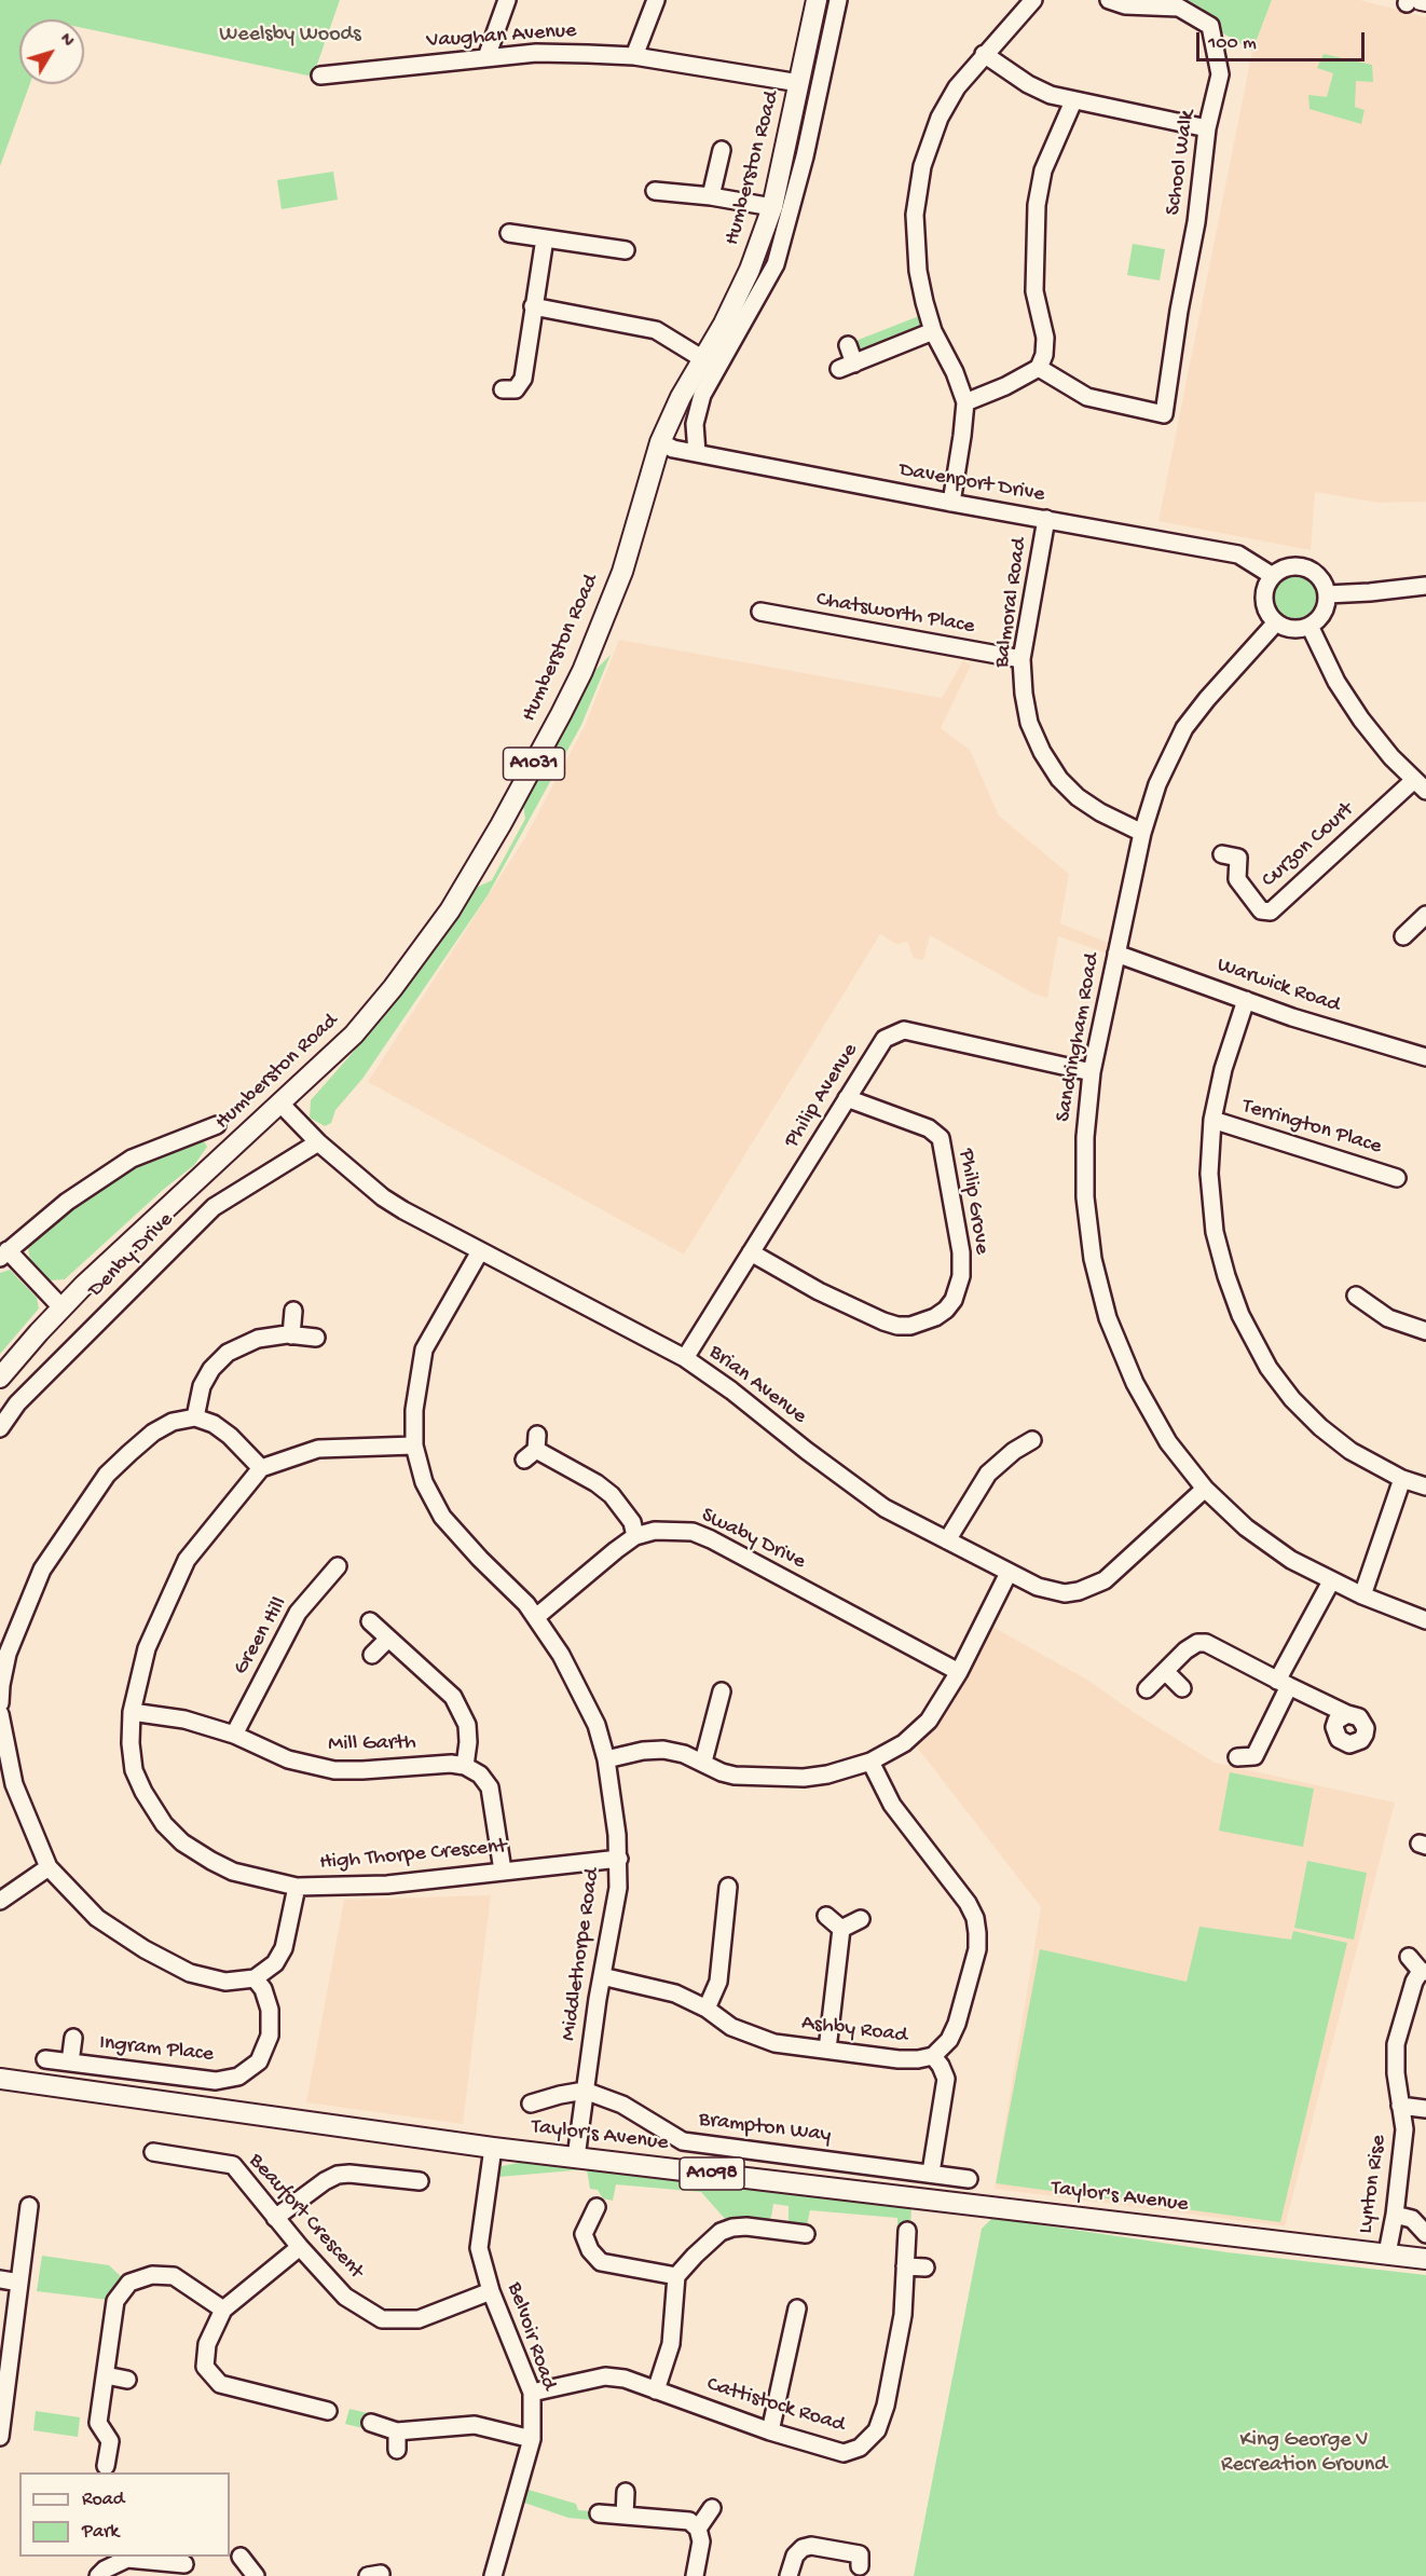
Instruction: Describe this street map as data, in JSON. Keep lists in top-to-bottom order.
{
  "streets": {
    "main road": [
      "Humberston Road",
      "A1031",
      "Taylor's Avenue",
      "A1098"
    ],
    "street": [
      "Vaughan Avenue",
      "School Walk",
      "Davenport Drive",
      "Balmoral Road",
      "Chatsworth Place",
      "Curzon Court",
      "Warwick Road",
      "Sandringham Road",
      "Philip Avenue",
      "Terrington Place",
      "Philip Grove",
      "Denby Drive",
      "Brian Avenue",
      "Swaby Drive",
      "Green Hill",
      "Mill Garth",
      "High Thorpe Crescent",
      "Middlethorpe Road",
      "Ashby Road",
      "Ingram Place",
      "Brampton Way",
      "Lynton Rise",
      "Beaufort Crescent",
      "Belvoir Road",
      "Cattistock Road"
    ]
  },
  "crossings": [
    ["Vaughan Avenue", "Humberston Road"],
    ["Humberston Road", "Davenport Drive"],
    ["Humberston Road", "Brian Avenue"],
    ["Davenport Drive", "Balmoral Road"],
    ["Davenport Drive", "Sandringham Road"],
    ["Balmoral Road", "Chatsworth Place"],
    ["Balmoral Road", "Sandringham Road"],
    ["Warwick Road", "Sandringham Road"],
    ["Sandringham Road", "Philip Avenue"],
    ["Sandringham Road", "Brian Avenue"],
    ["Philip Avenue", "Philip Grove"],
    ["Philip Avenue", "Brian Avenue"],
    ["Denby Drive", "Brian Avenue"],
    ["Brian Avenue", "Middlethorpe Road"],
    ["Swaby Drive", "Middlethorpe Road"],
    ["Green Hill", "Mill Garth"],
    ["Mill Garth", "High Thorpe Crescent"],
    ["High Thorpe Crescent", "Middlethorpe Road"],
    ["Middlethorpe Road", "Ashby Road"],
    ["Middlethorpe Road", "Brampton Way"],
    ["Middlethorpe Road", "Taylor's Avenue"],
    ["Taylor's Avenue", "Lynton Rise"],
    ["Taylor's Avenue", "Belvoir Road"],
    ["Beaufort Crescent", "Belvoir Road"],
    ["Belvoir Road", "Cattistock Road"]
  ],
  "parks": ["Weelsby Woods", "King George V Recreation Ground"],
  "legend": ["Road", "Park"],
  "scale_bar": "100 m",
  "north": "top right"
}
